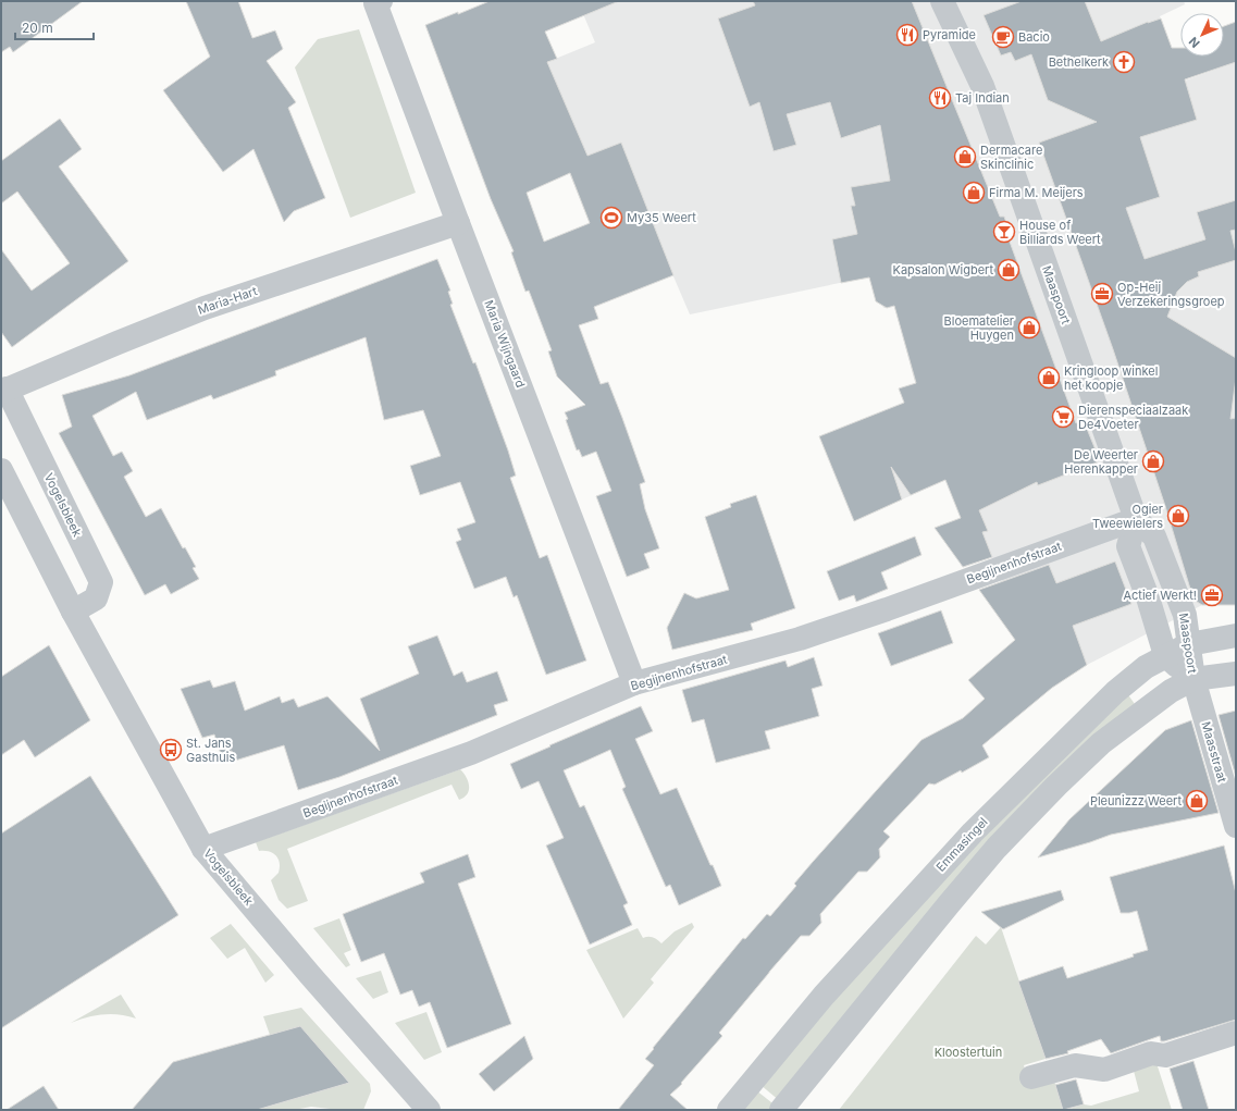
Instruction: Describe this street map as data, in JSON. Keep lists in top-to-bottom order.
{
  "streets": {
    "street": [
      "Maaspoort",
      "Maria-Hart",
      "Maria Wijngaard",
      "Vogelsbleek",
      "Begijnenhofstraat",
      "Maasstraat",
      "Emmasingel"
    ]
  },
  "crossings": [
    ["Maaspoort", "Begijnenhofstraat"],
    ["Maaspoort", "Maasstraat"],
    ["Maaspoort", "Emmasingel"],
    ["Maria-Hart", "Maria Wijngaard"],
    ["Maria-Hart", "Vogelsbleek"],
    ["Maria Wijngaard", "Begijnenhofstraat"],
    ["Vogelsbleek", "Begijnenhofstraat"]
  ],
  "parks": ["Kloostertuin"],
  "places": {
    "restaurant": ["Pyramide", "Taj Indian"],
    "cafe": ["Bacio"],
    "church": ["Bethelkerk"],
    "shop": [
      "Dermacare Skinclinic",
      "Firma M. Meijers",
      "Kapsalon Wigbert",
      "Bloematelier Huygen",
      "Kringloop winkel het koopje",
      "De Weerter Herenkapper",
      "Ogier Tweewielers",
      "Pleunizzz Weert"
    ],
    "sports": ["My35 Weert"],
    "bar": ["House of Billiards Weert"],
    "office": ["Op-Heij Verzekeringsgroep", "Actief Werkt!"],
    "supermarket": ["Dierenspeciaalzaak De4Voeter"],
    "bus stop": ["St. Jans Gasthuis"]
  },
  "scale_bar": "20 m",
  "north": "bottom left"
}
